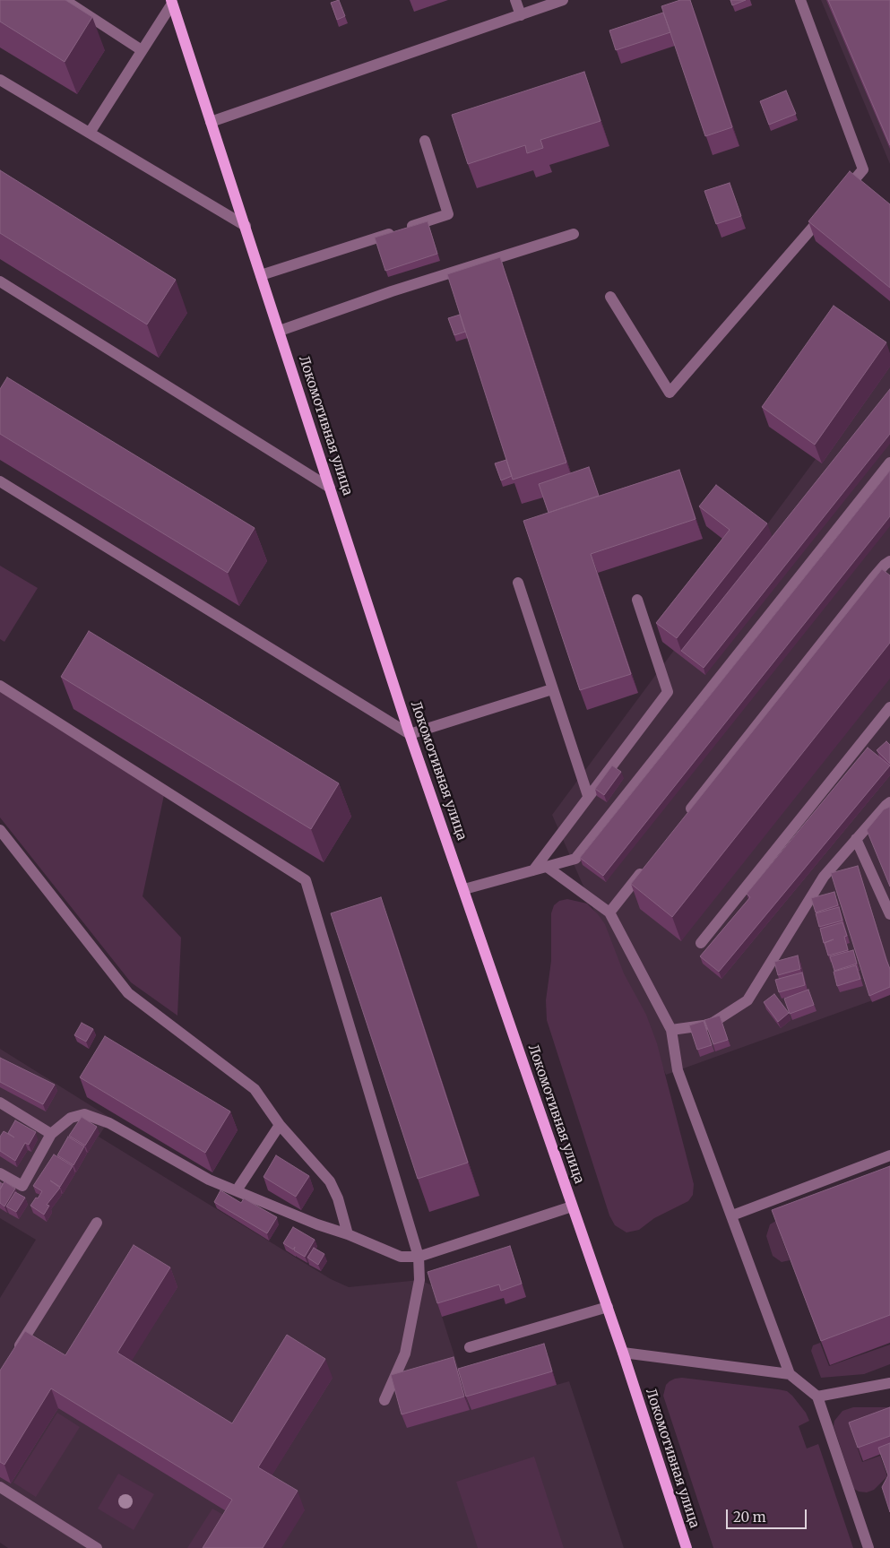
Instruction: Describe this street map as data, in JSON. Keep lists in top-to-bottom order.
{
  "streets": {
    "main road": ["Локомотивная улица"]
  },
  "scale_bar": "20 m"
}
